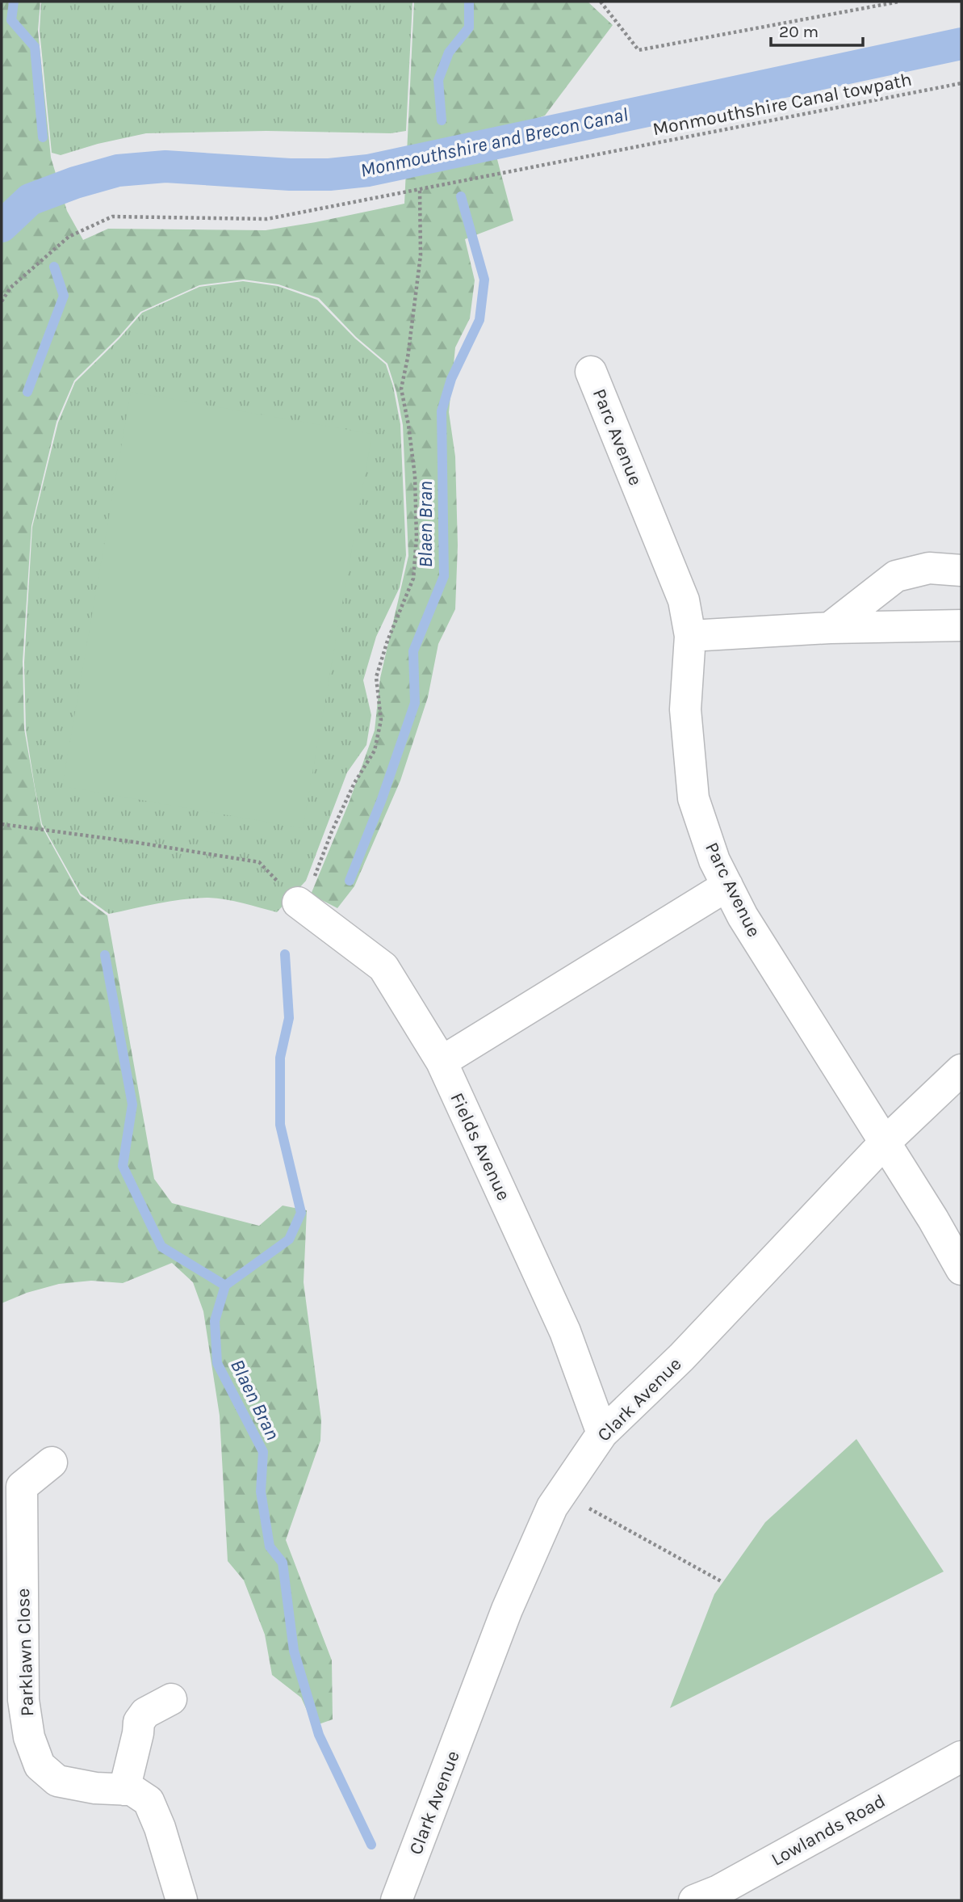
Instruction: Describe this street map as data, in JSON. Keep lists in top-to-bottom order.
{
  "streets": {
    "street": [
      "Parc Avenue",
      "Fields Avenue",
      "Clark Avenue",
      "Parklawn Close",
      "Lowlands Road"
    ],
    "path": ["Monmouthshire Canal towpath"]
  },
  "crossings": [
    ["Parc Avenue", "Clark Avenue"],
    ["Fields Avenue", "Clark Avenue"]
  ],
  "water": ["Monmouthshire and Brecon Canal", "Blaen Bran"],
  "scale_bar": "20 m"
}
